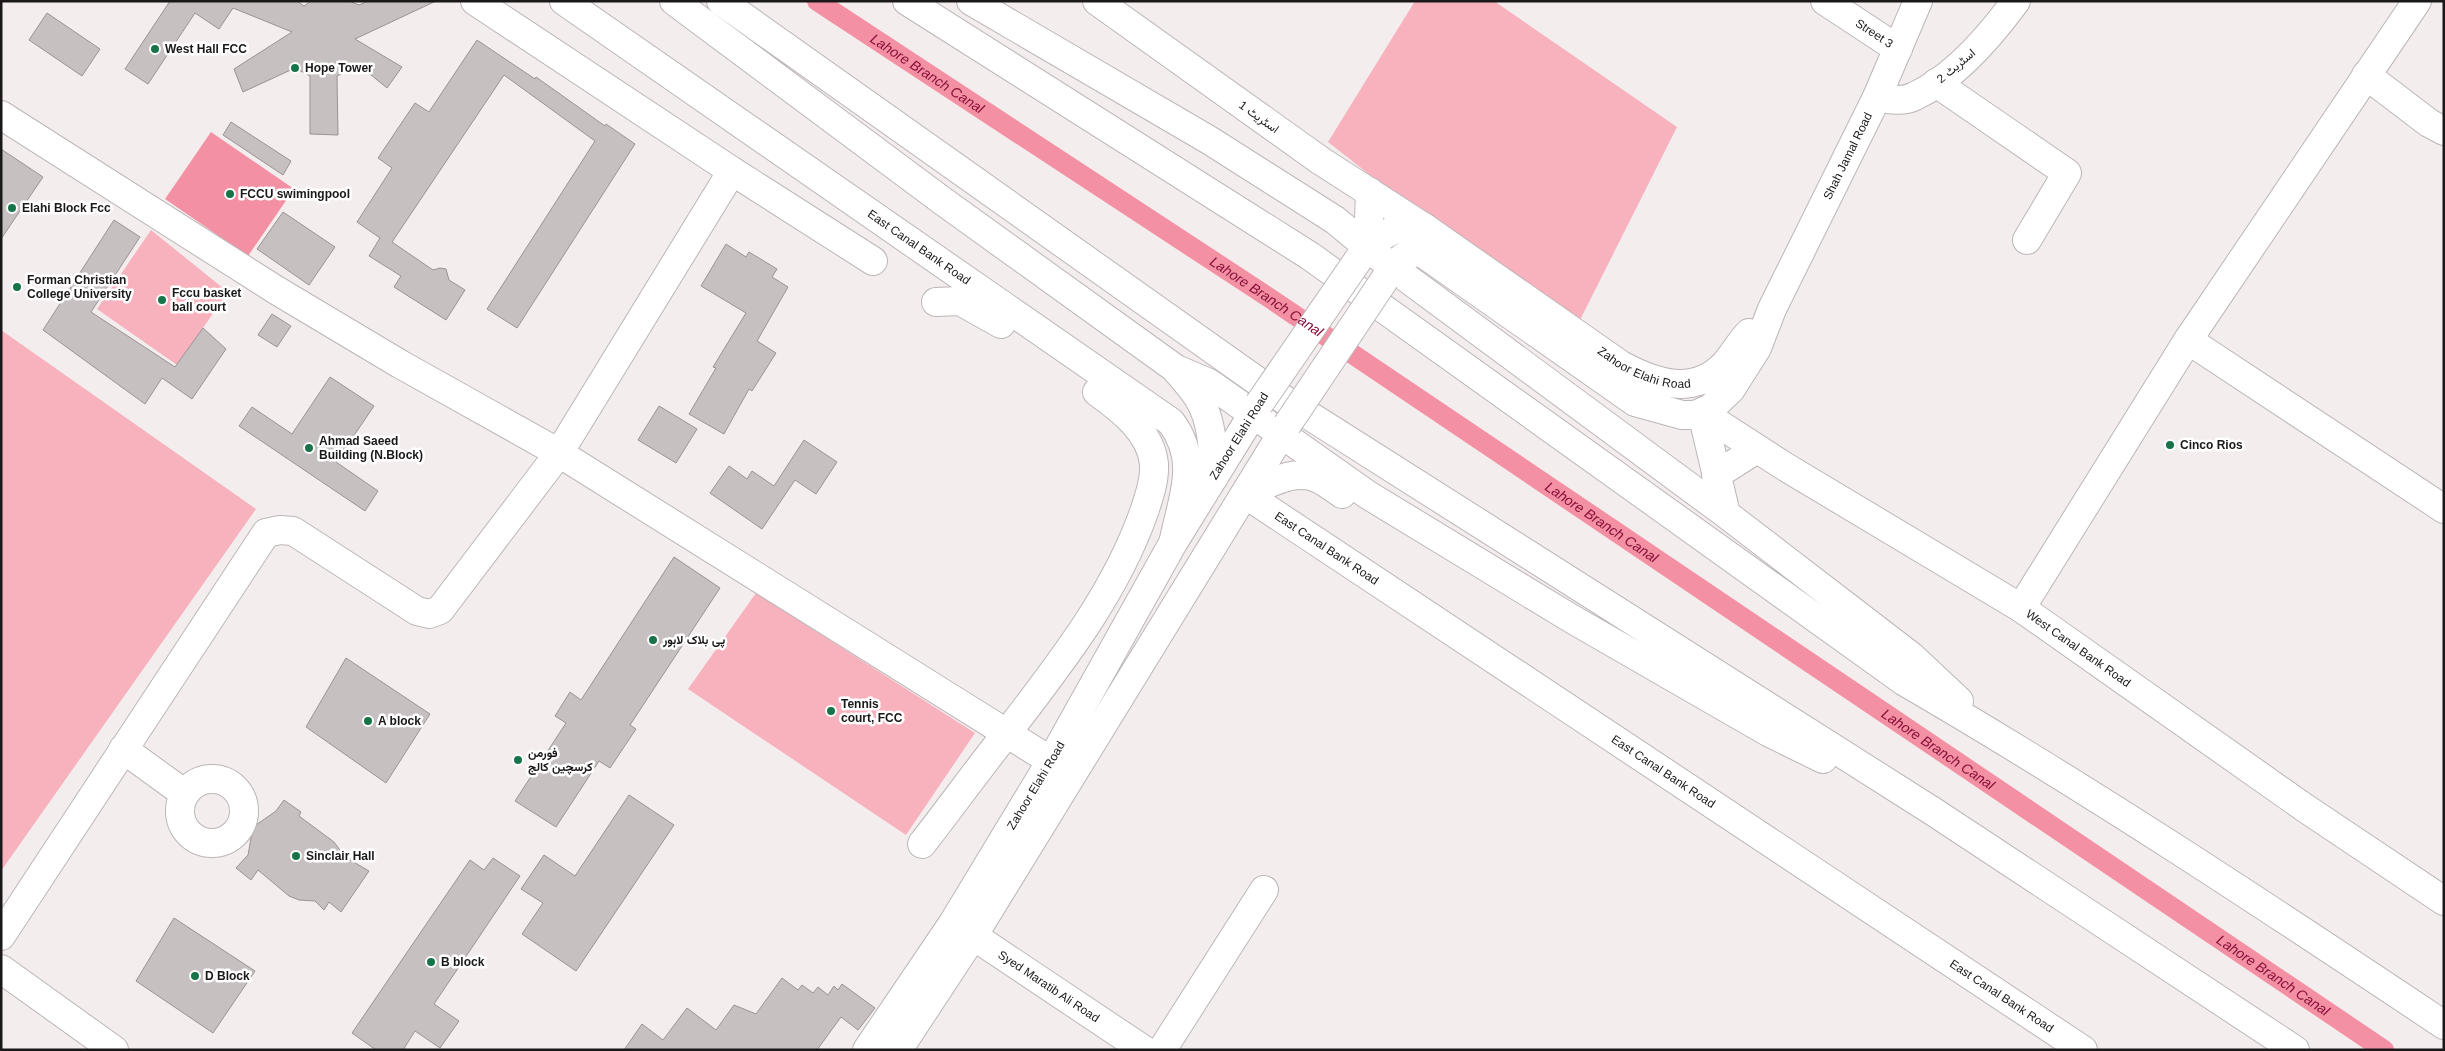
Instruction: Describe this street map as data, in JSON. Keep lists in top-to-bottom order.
{
  "streets": {
    "main road": [
      "Street 3",
      "اسٹریٹ 2",
      "اسٹریٹ 1",
      "Shah Jamal Road",
      "East Canal Bank Road",
      "Zahoor Elahi Road",
      "West Canal Bank Road",
      "Syed Maratib Ali Road"
    ]
  },
  "crossings": [
    ["Street 3", "Shah Jamal Road"],
    ["اسٹریٹ 2", "Shah Jamal Road"],
    ["اسٹریٹ 1", "Zahoor Elahi Road"],
    ["Shah Jamal Road", "Zahoor Elahi Road"],
    ["East Canal Bank Road", "Zahoor Elahi Road"],
    ["Zahoor Elahi Road", "West Canal Bank Road"],
    ["Zahoor Elahi Road", "Syed Maratib Ali Road"]
  ],
  "water": ["Lahore Branch Canal"],
  "places": [
    "West Hall FCC",
    "Hope Tower",
    "FCCU swimingpool",
    "Elahi Block Fcc",
    "Forman Christian College University",
    "Fccu basket ball court",
    "Cinco Rios",
    "Ahmad Saeed Building (N.Block)",
    "پی بلاک لاہور",
    "Tennis court, FCC",
    "A block",
    "فورمن کرسچین کالج",
    "Sinclair Hall",
    "B block",
    "D Block"
  ]
}
